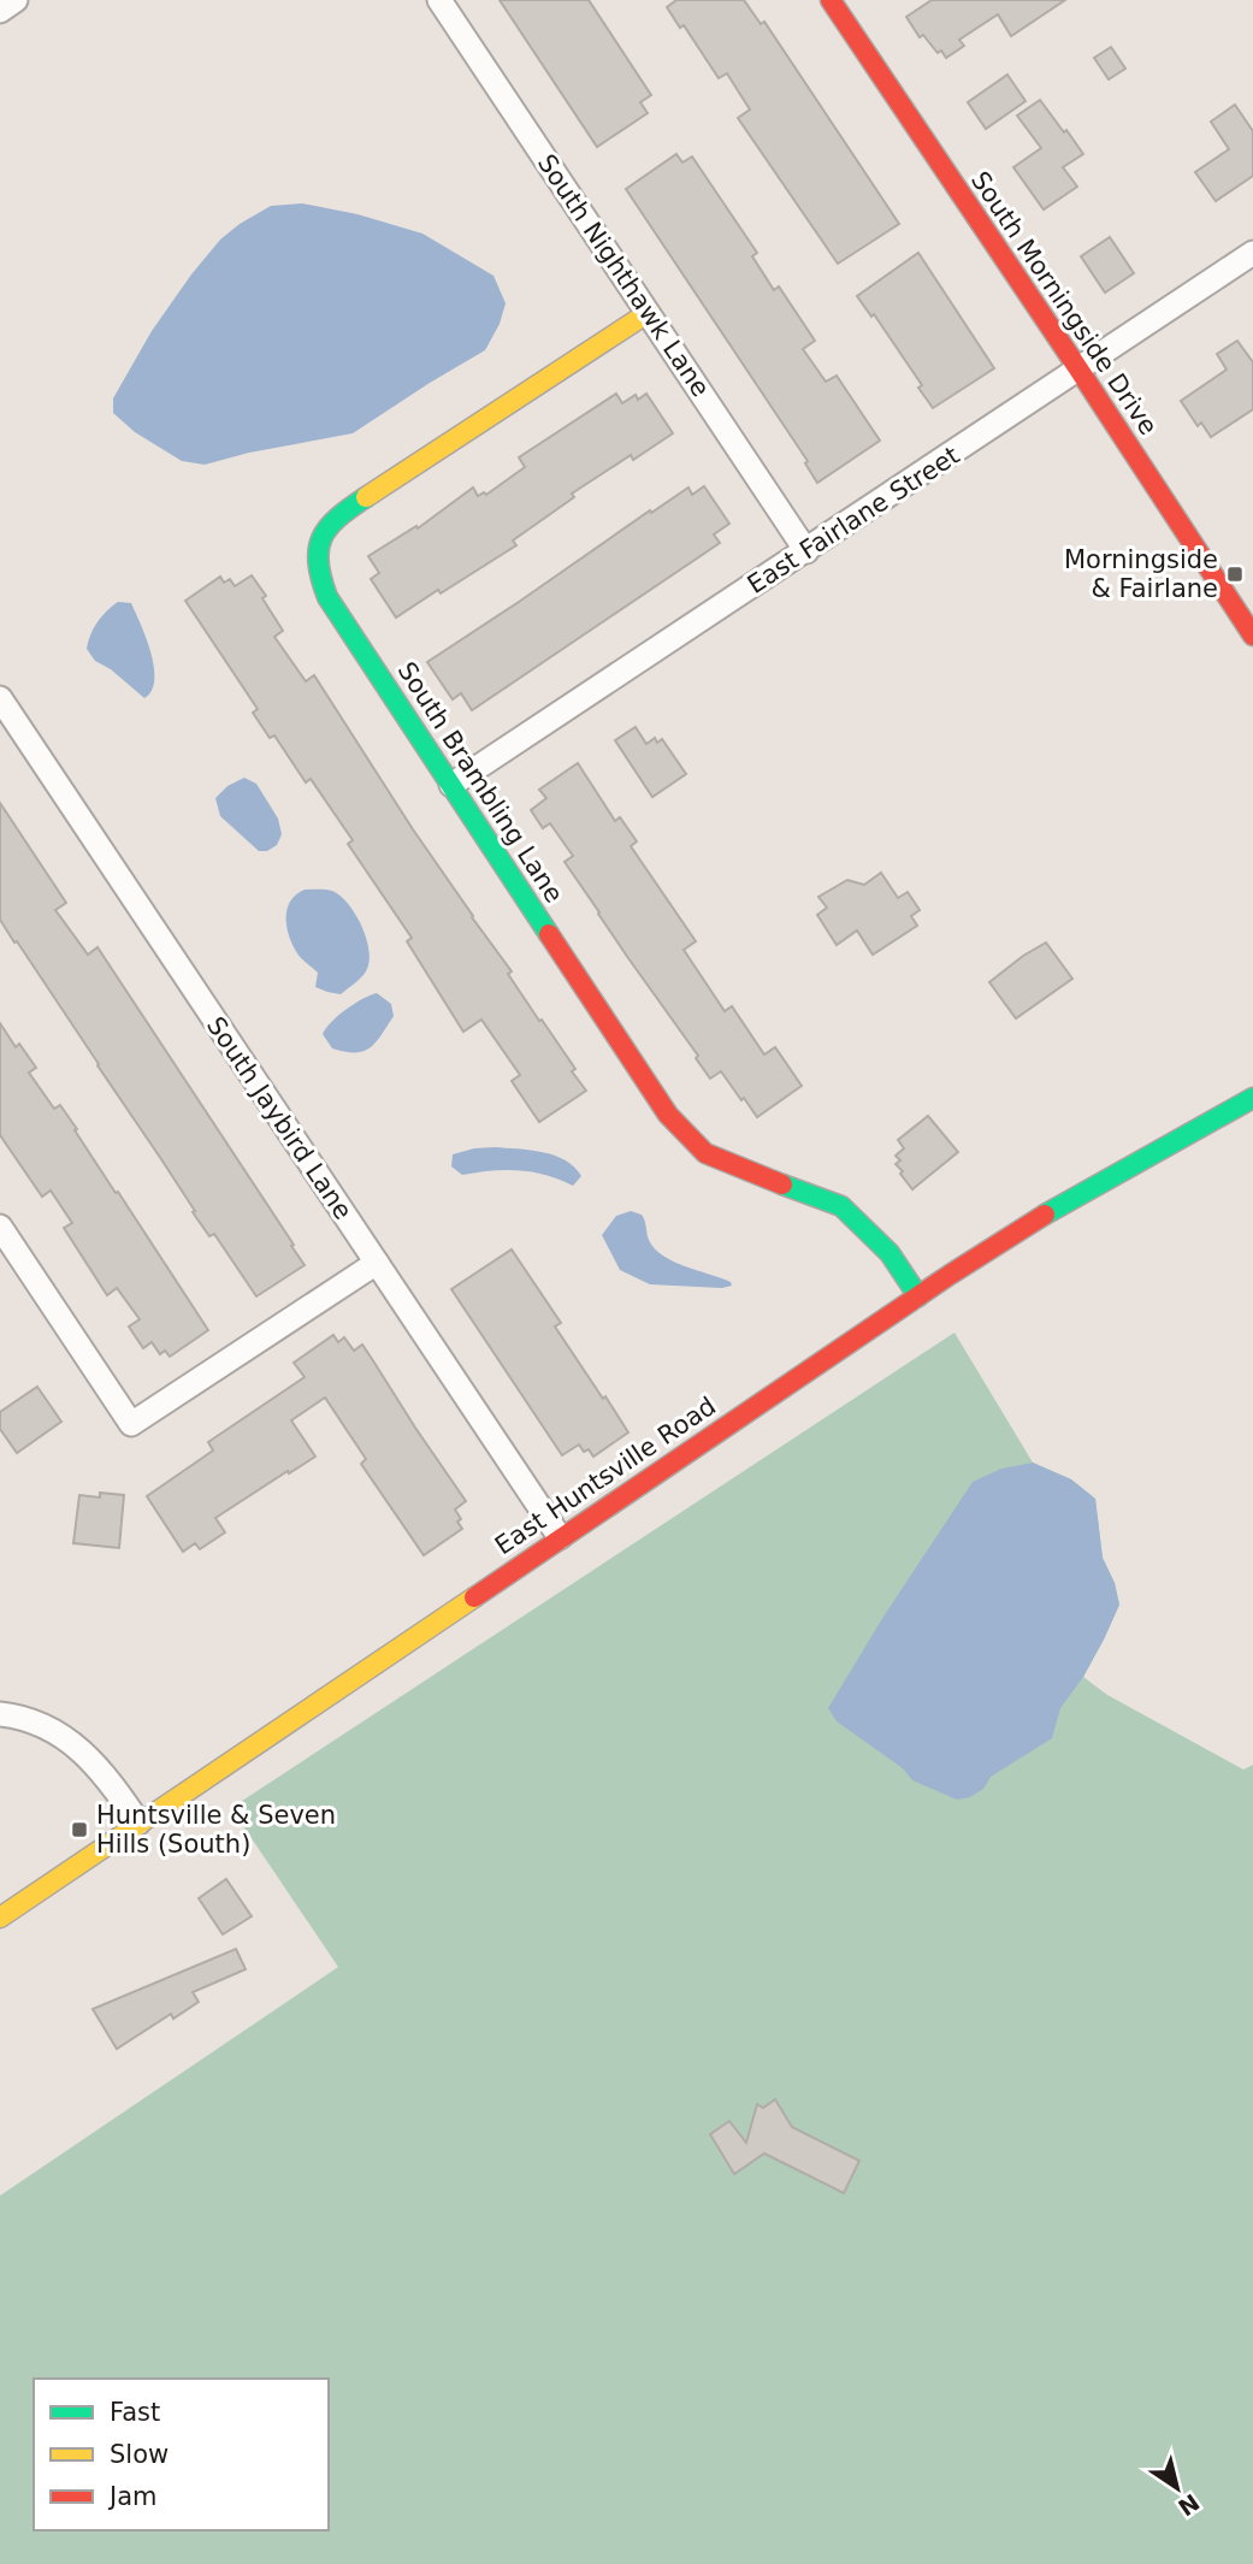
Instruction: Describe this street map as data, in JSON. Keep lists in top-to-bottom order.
{
  "streets": {
    "street": [
      "South Nighthawk Lane",
      "South Morningside Drive",
      "East Fairlane Street",
      "South Brambling Lane",
      "South Jaybird Lane",
      "East Huntsville Road"
    ]
  },
  "crossings": [
    ["South Nighthawk Lane", "East Fairlane Street"],
    ["South Nighthawk Lane", "South Brambling Lane"],
    ["South Morningside Drive", "East Fairlane Street"],
    ["East Fairlane Street", "South Brambling Lane"],
    ["South Brambling Lane", "East Huntsville Road"],
    ["South Jaybird Lane", "East Huntsville Road"]
  ],
  "places": {
    "transit": ["Morningside & Fairlane", "Huntsville & Seven Hills (South)"]
  },
  "legend": ["Fast", "Slow", "Jam"],
  "north": "bottom right"
}
